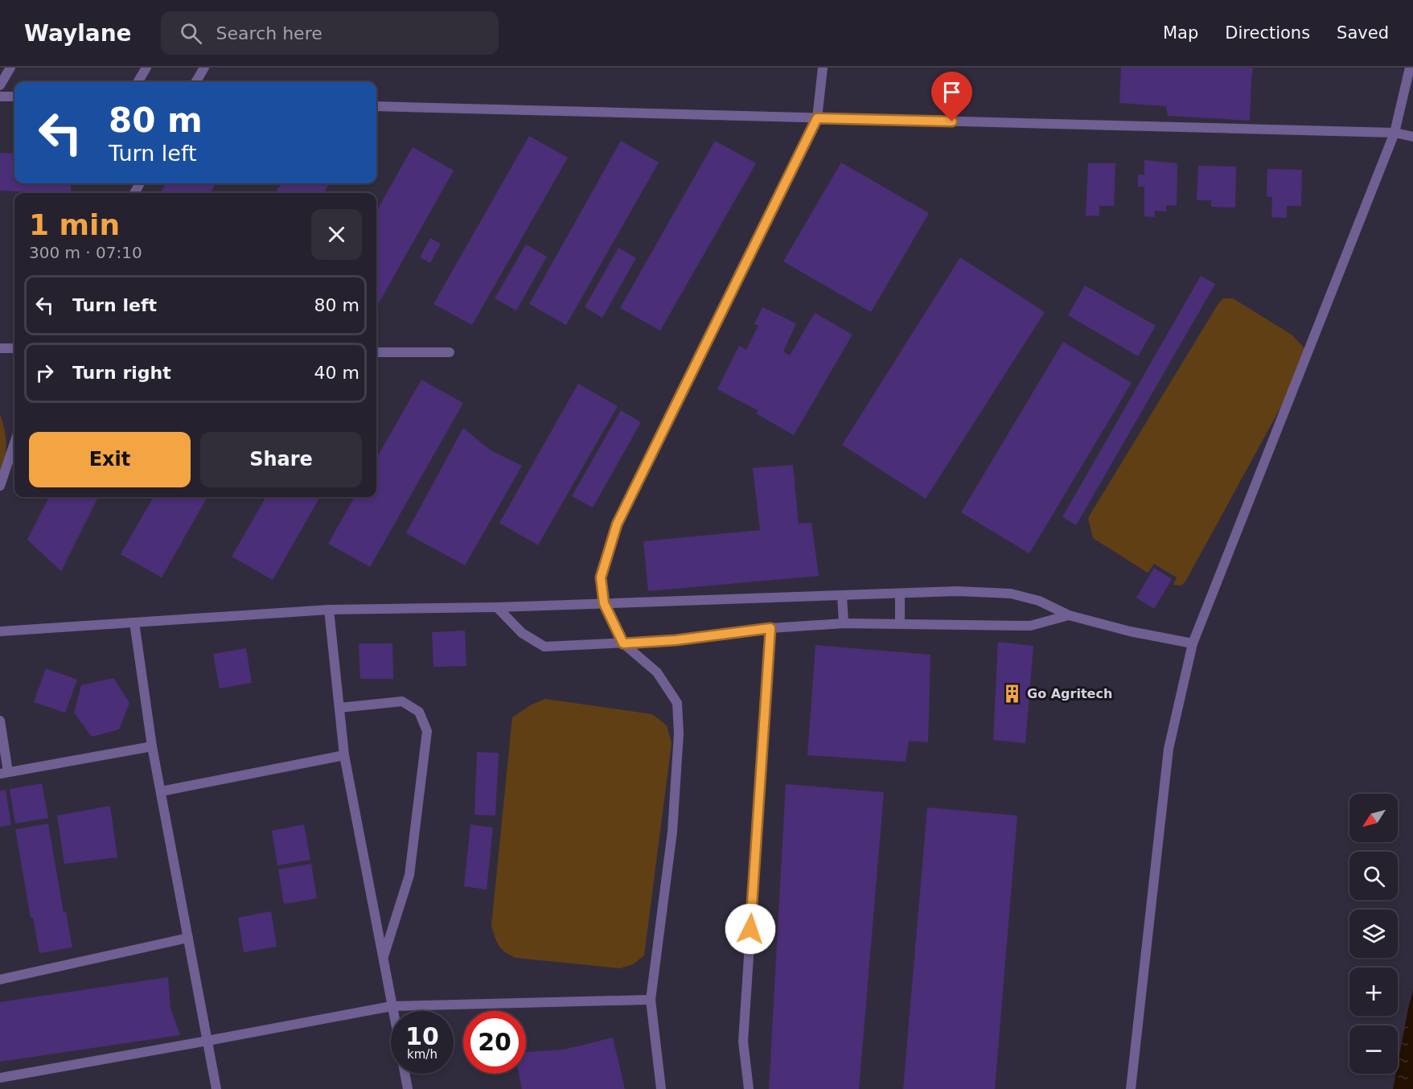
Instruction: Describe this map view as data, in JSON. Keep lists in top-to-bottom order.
{
  "places": {
    "building": ["Go Agritech"]
  },
  "north": "bottom left",
  "page": {
    "header": "Waylane",
    "search": "Search here",
    "nav": ["Map", "Directions", "Saved"],
    "turn": ["80 m", "Turn left"],
    "heading": ["1 min", "300 m · 07:10"],
    "list": [
      {
        "name": "Turn left",
        "value": "80 m"
      },
      {
        "name": "Turn right",
        "value": "40 m"
      }
    ],
    "buttons": ["Exit", "Share"],
    "map_buttons": ["+", "−"],
    "speed": "10 km/h",
    "limit": "20"
  }
}
